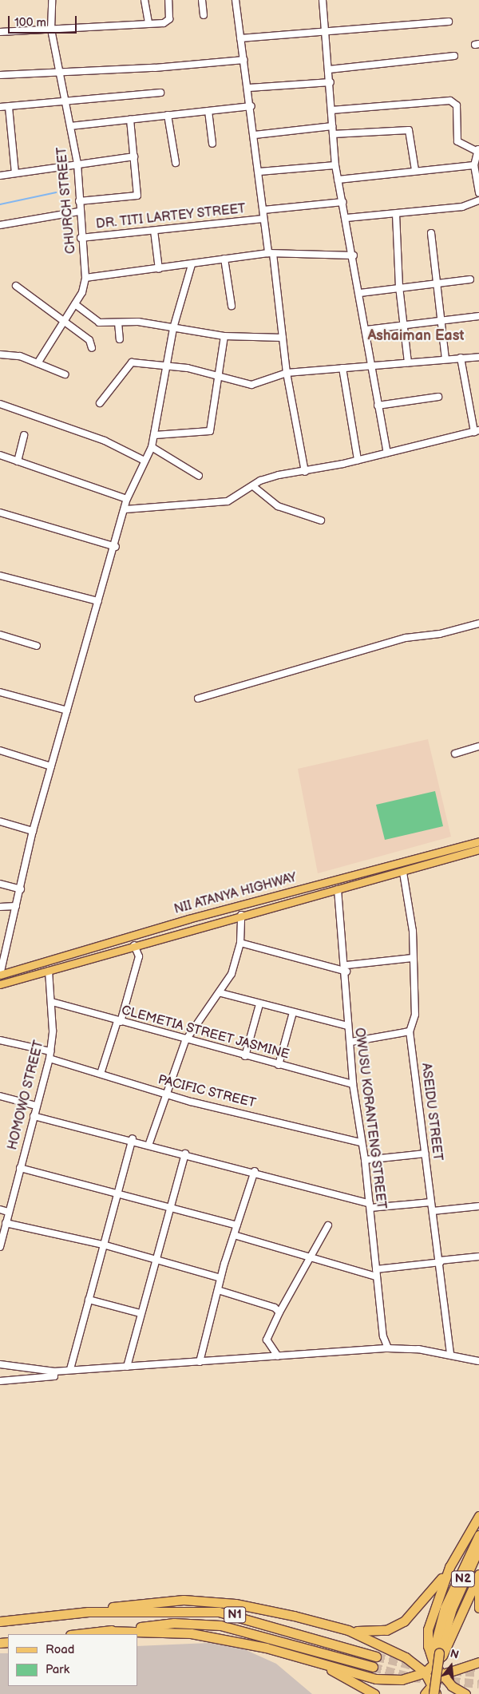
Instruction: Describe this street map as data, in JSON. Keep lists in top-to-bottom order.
{
  "streets": {
    "highway": ["N2", "N1"],
    "main road": ["NII ATANYA HIGHWAY"],
    "street": [
      "CHURCH STREET",
      "DR. TITI LARTEY STREET",
      "CLEMETIA STREET JASMINE",
      "PACIFIC STREET",
      "HOMOWO STREET",
      "ASEIDU STREET",
      "OWUSU KORANTENG STREET"
    ]
  },
  "crossings": [
    ["CHURCH STREET", "DR. TITI LARTEY STREET"],
    ["CLEMETIA STREET JASMINE", "HOMOWO STREET"],
    ["CLEMETIA STREET JASMINE", "OWUSU KORANTENG STREET"],
    ["PACIFIC STREET", "HOMOWO STREET"],
    ["PACIFIC STREET", "OWUSU KORANTENG STREET"]
  ],
  "districts": ["Ashaiman East"],
  "legend": ["Road", "Park"],
  "scale_bar": "100 m",
  "north": "top"
}
